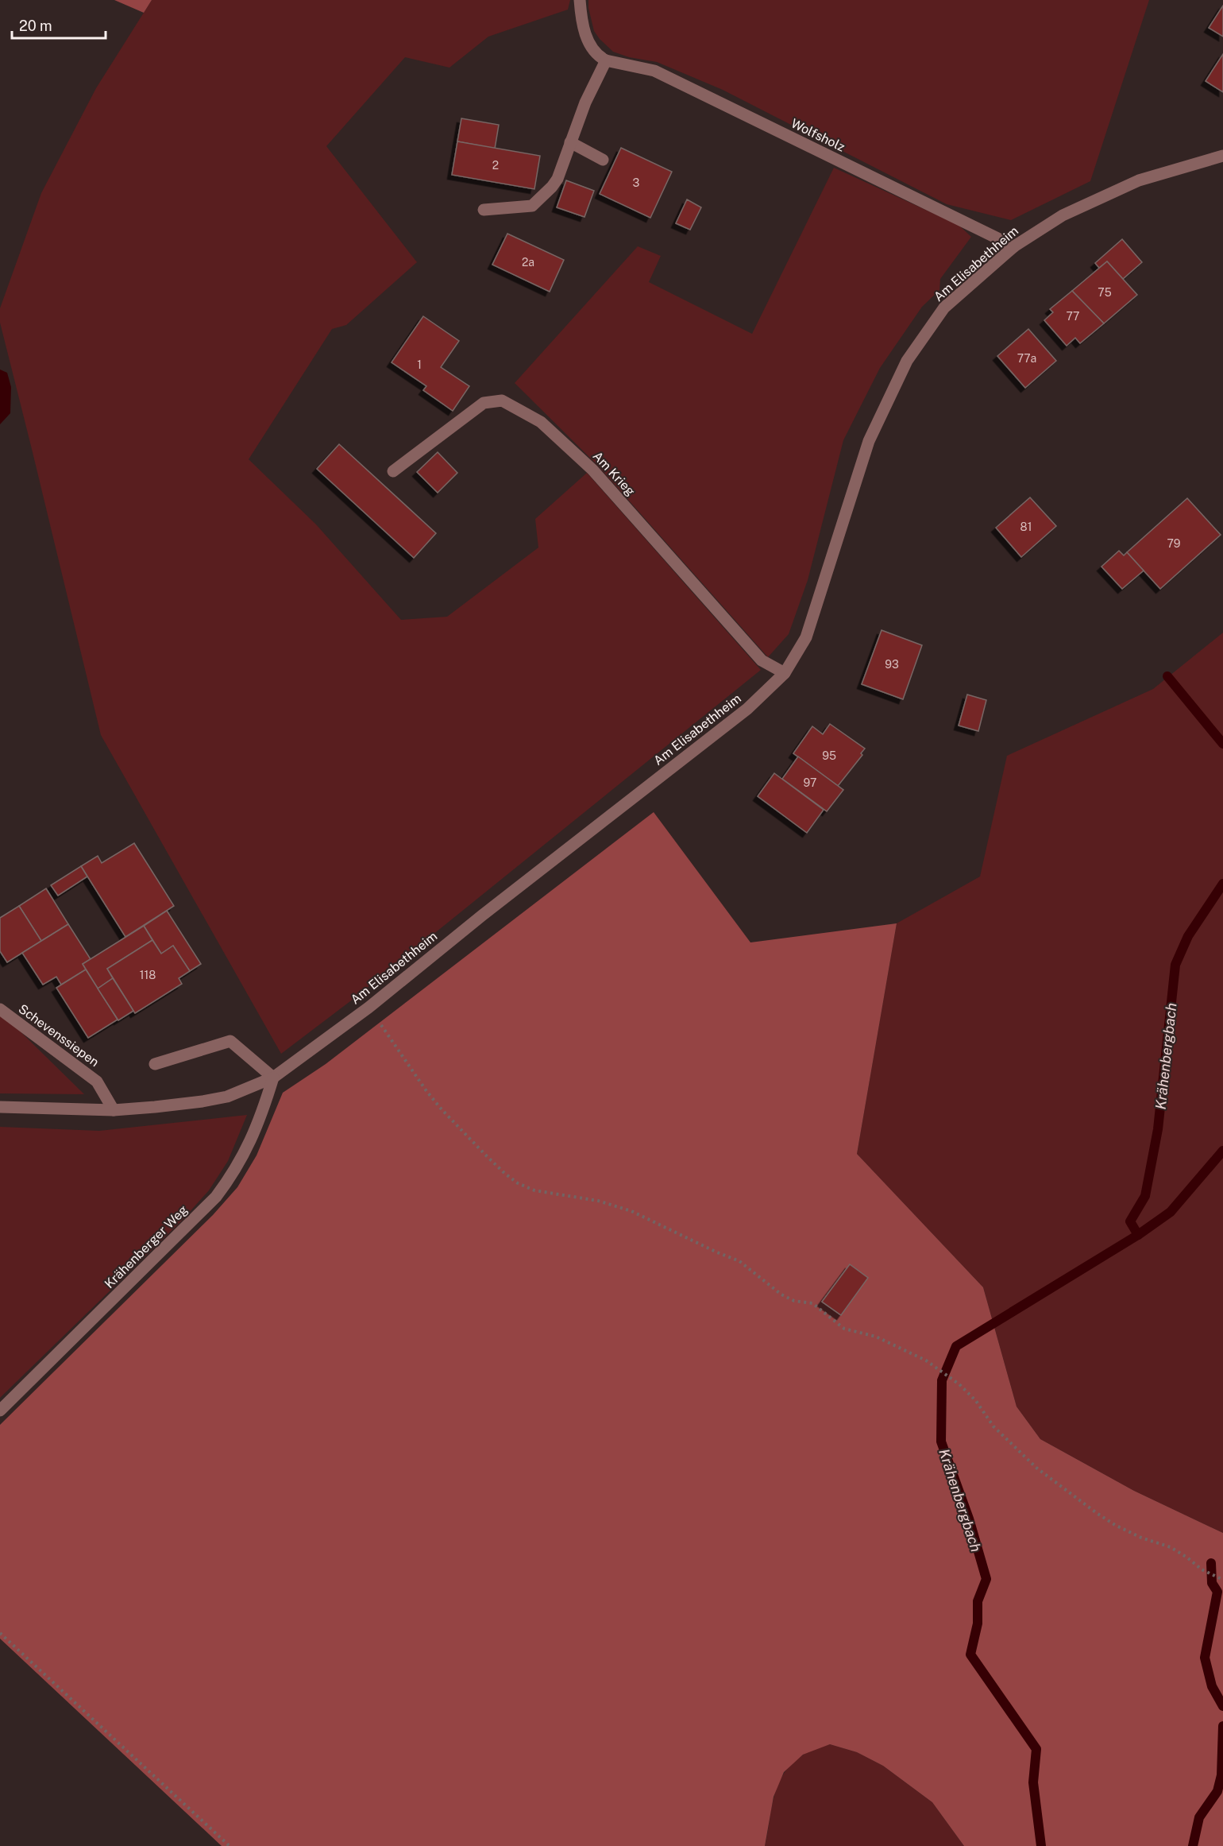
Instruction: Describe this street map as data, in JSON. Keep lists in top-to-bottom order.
{
  "streets": {
    "street": [
      "Wolfsholz",
      "Am Elisabethheim",
      "Am Krieg",
      "Schevenssiepen",
      "Krähenberger Weg"
    ]
  },
  "crossings": [
    ["Wolfsholz", "Am Elisabethheim"],
    ["Am Elisabethheim", "Am Krieg"],
    ["Am Elisabethheim", "Schevenssiepen"],
    ["Am Elisabethheim", "Krähenberger Weg"]
  ],
  "water": ["Krähenbergbach"],
  "house_numbers": [
    "2",
    "3",
    "2a",
    "75",
    "77",
    "77a",
    "1",
    "81",
    "79",
    "93",
    "95",
    "97",
    "118"
  ],
  "scale_bar": "20 m"
}
